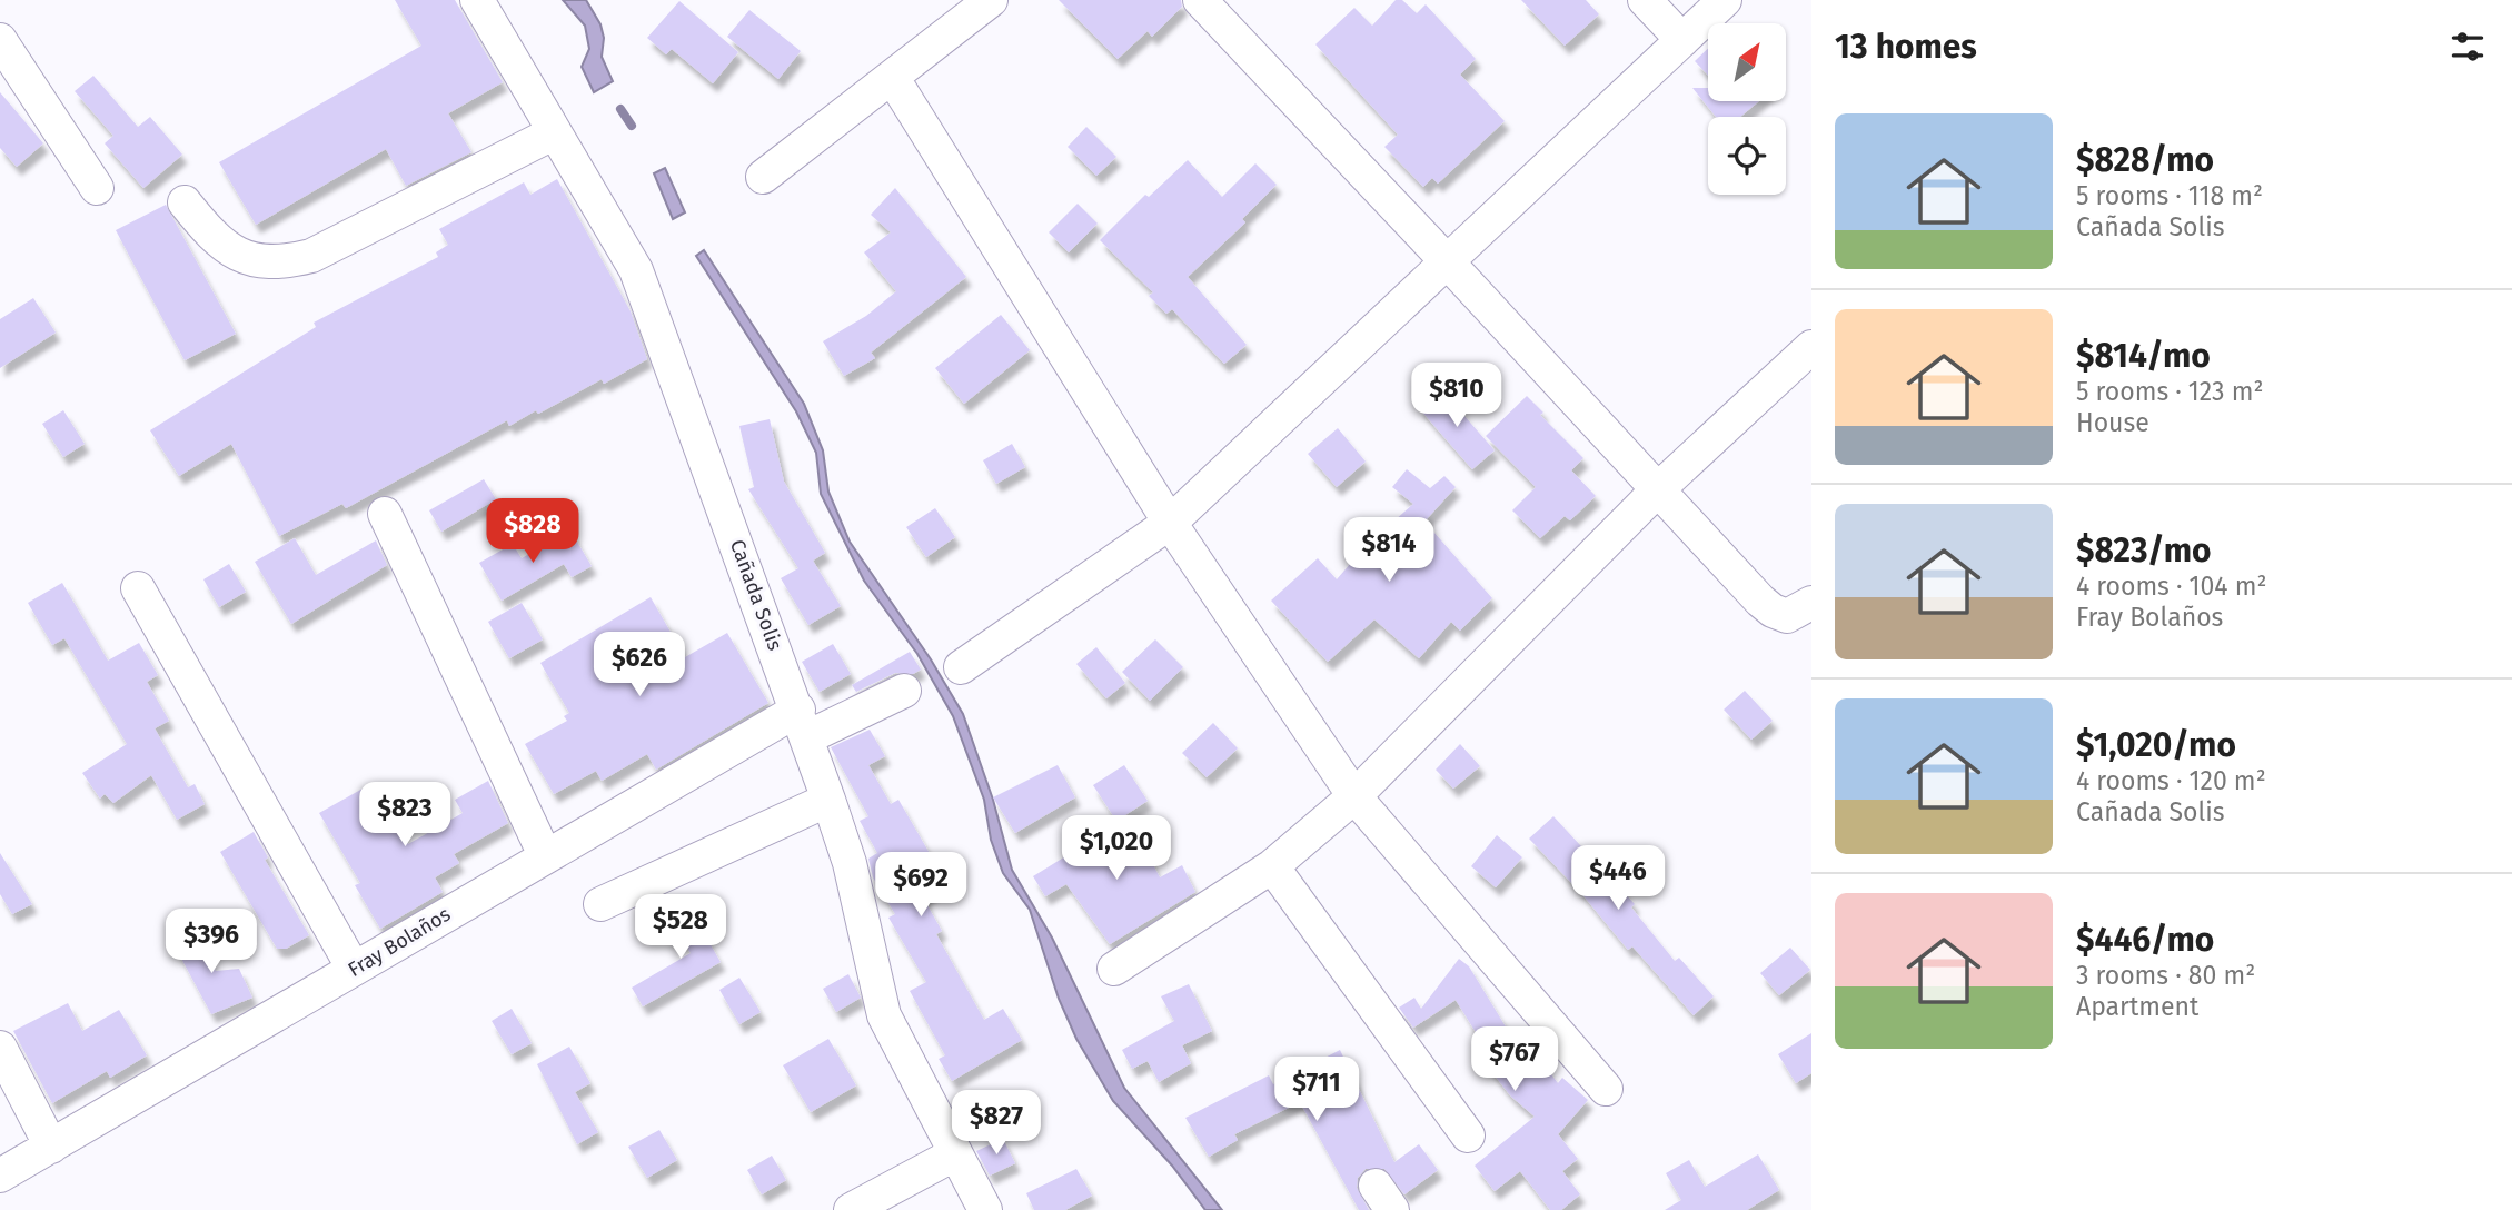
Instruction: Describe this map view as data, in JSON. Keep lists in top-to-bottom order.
{
  "streets": {
    "street": ["Cañada Solis", "Fray Bolaños"]
  },
  "crossings": [
    ["Cañada Solis", "Fray Bolaños"]
  ],
  "north": "top right",
  "page": {
    "heading": "13 homes",
    "list": [
      {
        "name": "$828/mo",
        "note": "5 rooms · 118 m² · Cañada Solis"
      },
      {
        "name": "$814/mo",
        "note": "5 rooms · 123 m² · House"
      },
      {
        "name": "$823/mo",
        "note": "4 rooms · 104 m² · Fray Bolaños"
      },
      {
        "name": "$1,020/mo",
        "note": "4 rooms · 120 m² · Cañada Solis"
      },
      {
        "name": "$446/mo",
        "note": "3 rooms · 80 m² · Apartment"
      }
    ],
    "price": [
      "$810",
      "$828",
      "$814",
      "$626",
      "$823",
      "$1,020",
      "$446",
      "$692",
      "$528",
      "$396",
      "$767",
      "$711",
      "$827"
    ]
  }
}
